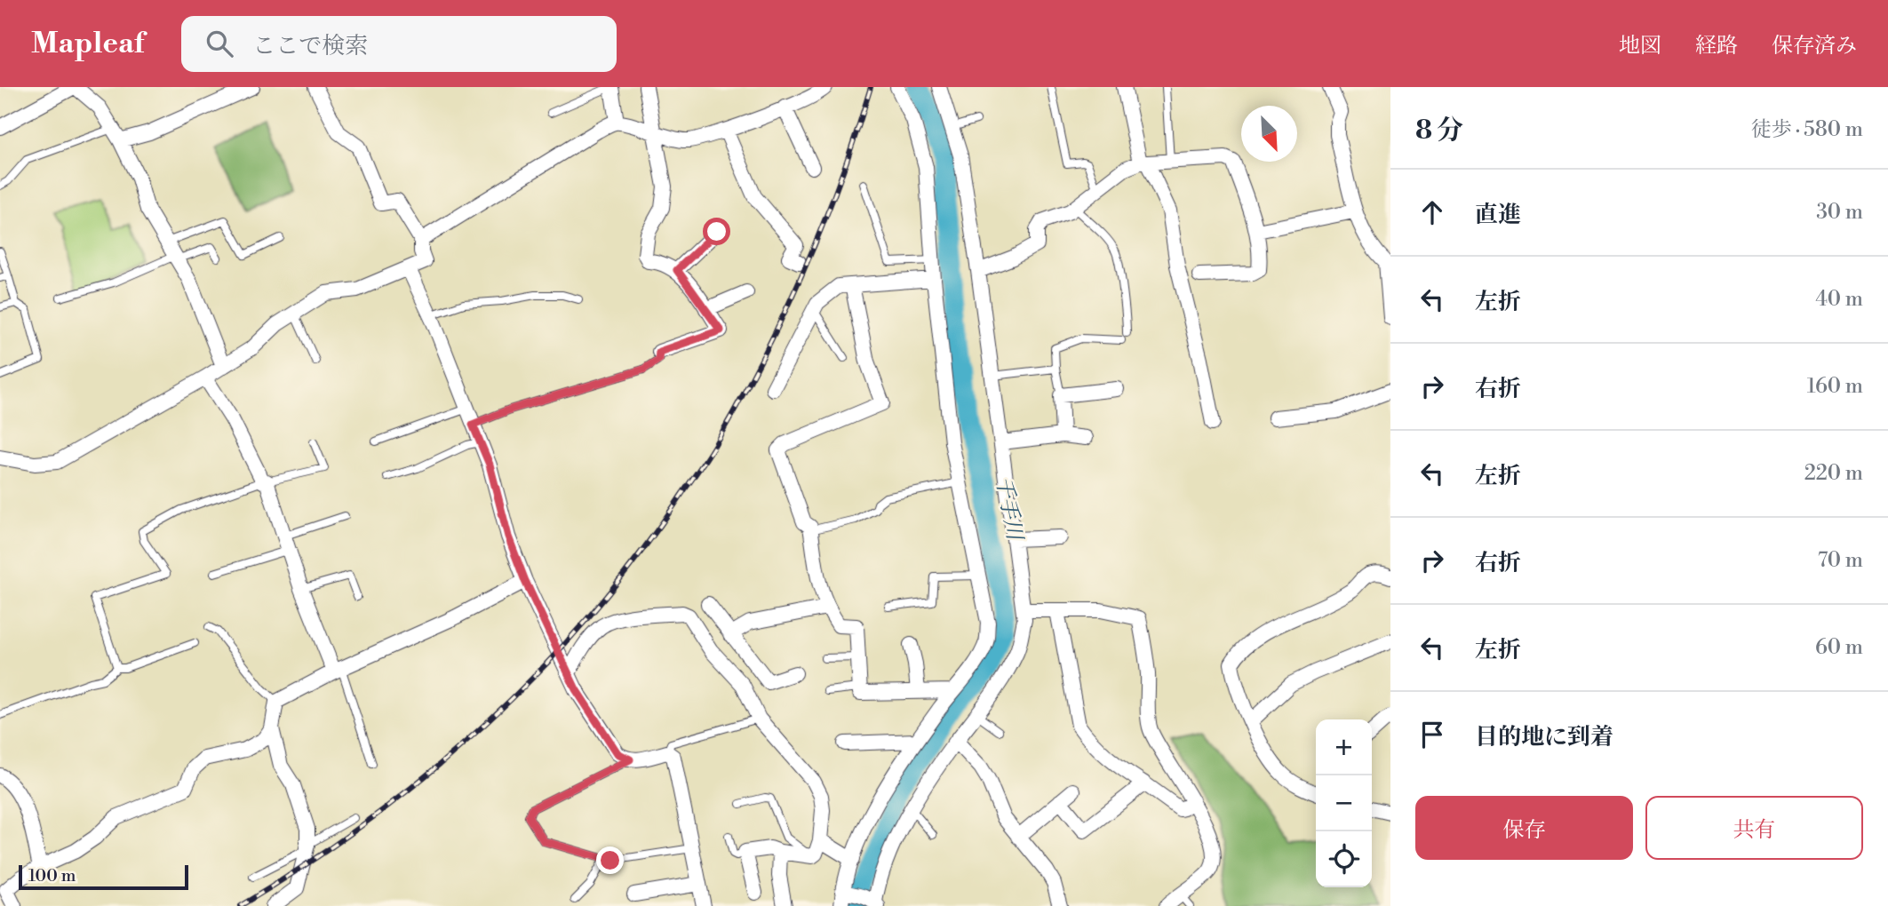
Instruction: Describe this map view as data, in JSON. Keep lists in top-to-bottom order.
{
  "water": ["千手川"],
  "scale_bar": "100 m",
  "north": "bottom right",
  "page": {
    "header": "Mapleaf",
    "search": "ここで検索",
    "nav": ["地図", "経路", "保存済み"],
    "heading": ["8 分", "徒歩 · 580 m"],
    "list": [
      ["直進", "30 m"],
      ["左折", "40 m"],
      ["右折", "160 m"],
      ["左折", "220 m"],
      ["右折", "70 m"],
      ["左折", "60 m"],
      "目的地に到着"
    ],
    "map_buttons": ["+", "−"],
    "buttons": ["保存", "共有"],
    "scale": "100 m"
  }
}
